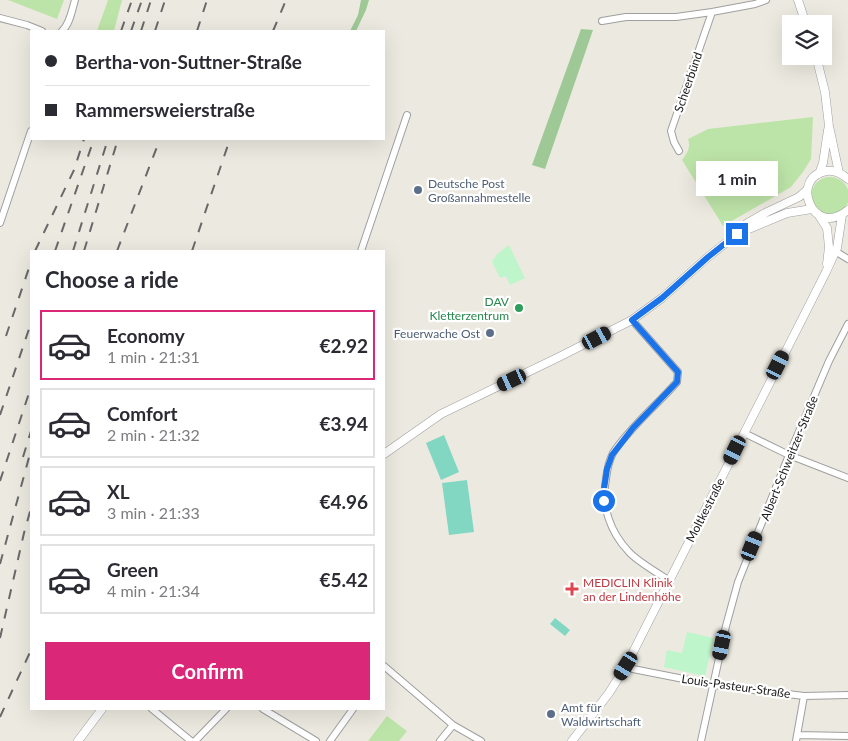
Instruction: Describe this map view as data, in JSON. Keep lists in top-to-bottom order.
{
  "streets": {
    "street": [
      "Scheerbünd",
      "Albert-Schweitzer-Straße",
      "Moltkestraße",
      "Louis-Pasteur-Straße"
    ]
  },
  "crossings": [
    ["Albert-Schweitzer-Straße", "Louis-Pasteur-Straße"],
    ["Moltkestraße", "Louis-Pasteur-Straße"]
  ],
  "places": {
    "other": [
      "Deutsche Post Großannahmestelle",
      "DAV Kletterzentrum",
      "Feuerwache Ost",
      "Amt für Waldwirtschaft"
    ],
    "health": ["MEDICLIN Klinik an der Lindenhöhe"]
  },
  "page": {
    "banner": ["Bertha-von-Suttner-Straße", "Rammersweierstraße"],
    "bubble": "1 min",
    "heading": "Choose a ride",
    "list": [
      {
        "name": "Economy",
        "note": "1 min · 21:31",
        "value": "€2.92"
      },
      {
        "name": "Comfort",
        "note": "2 min · 21:32",
        "value": "€3.94"
      },
      {
        "name": "XL",
        "note": "3 min · 21:33",
        "value": "€4.96"
      },
      {
        "name": "Green",
        "note": "4 min · 21:34",
        "value": "€5.42"
      }
    ],
    "buttons": "Confirm"
  }
}
